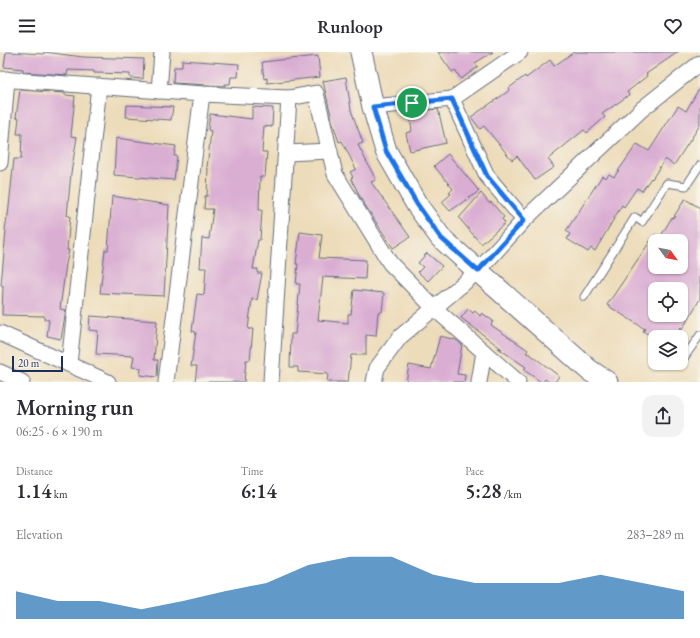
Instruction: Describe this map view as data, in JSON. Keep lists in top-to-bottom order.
{
  "scale_bar": "20 m",
  "north": "bottom right",
  "page": {
    "header": "Runloop",
    "scale": "20 m",
    "heading": ["Morning run", "06:25 · 6 × 190 m"],
    "stats": [
      ["Distance", "1.14 km"],
      ["Time", "6:14"],
      ["Pace", "5:28 /km"]
    ],
    "chart": ["Elevation", "283–289 m"]
  }
}
